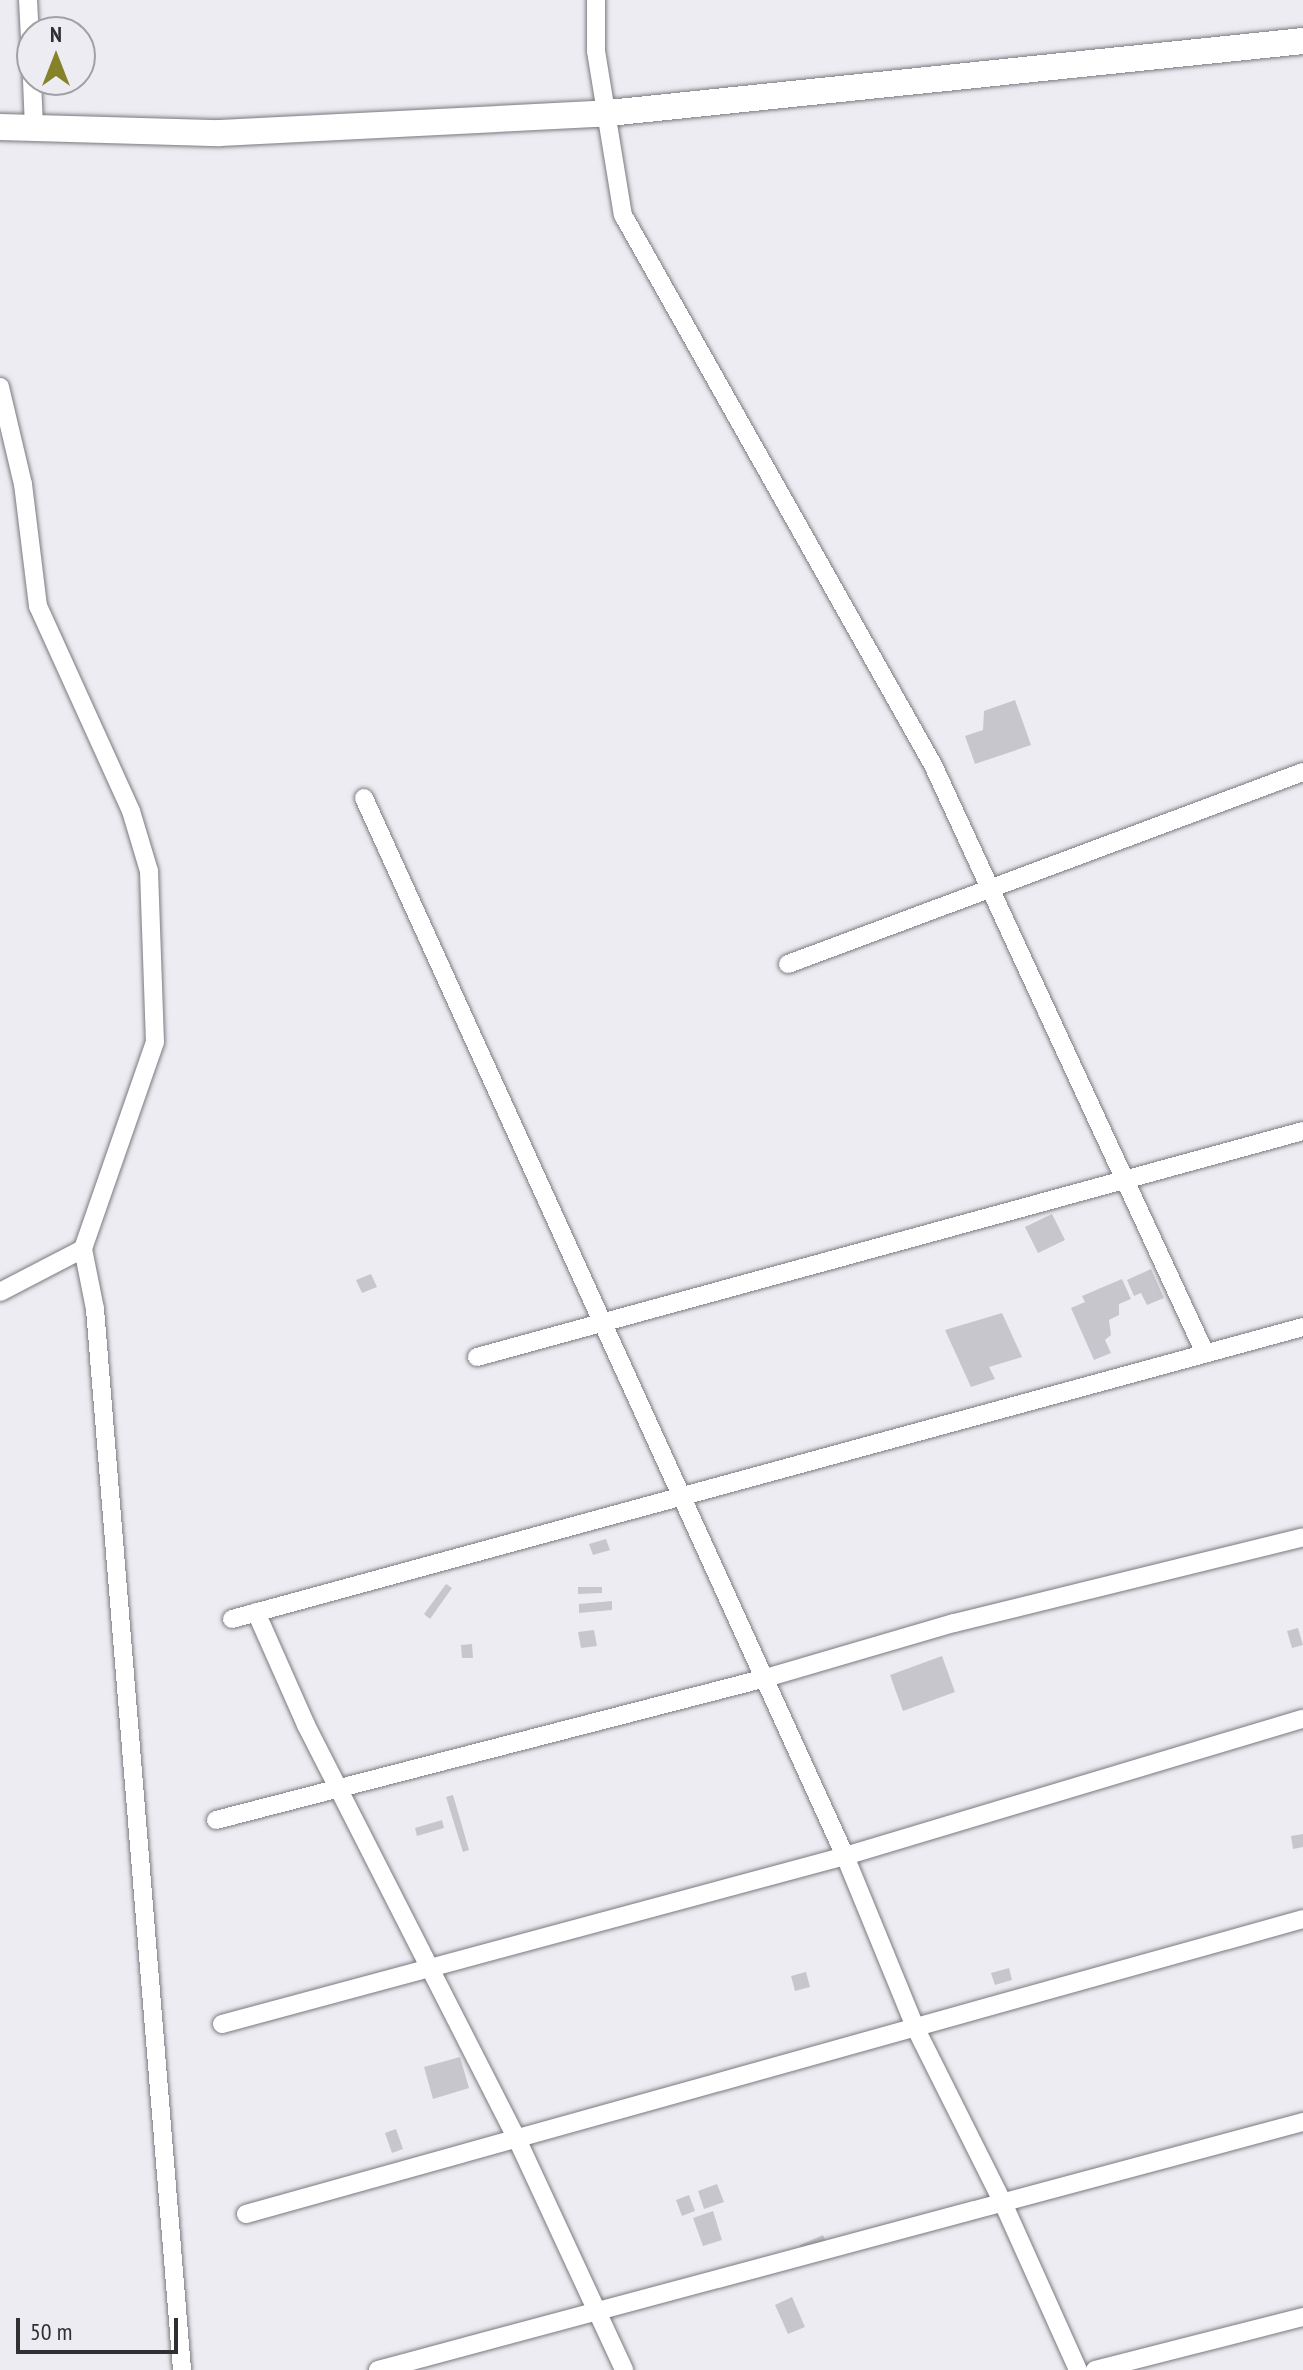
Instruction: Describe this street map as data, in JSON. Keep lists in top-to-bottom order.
{
  "scale_bar": "50 m",
  "north": "top"
}
